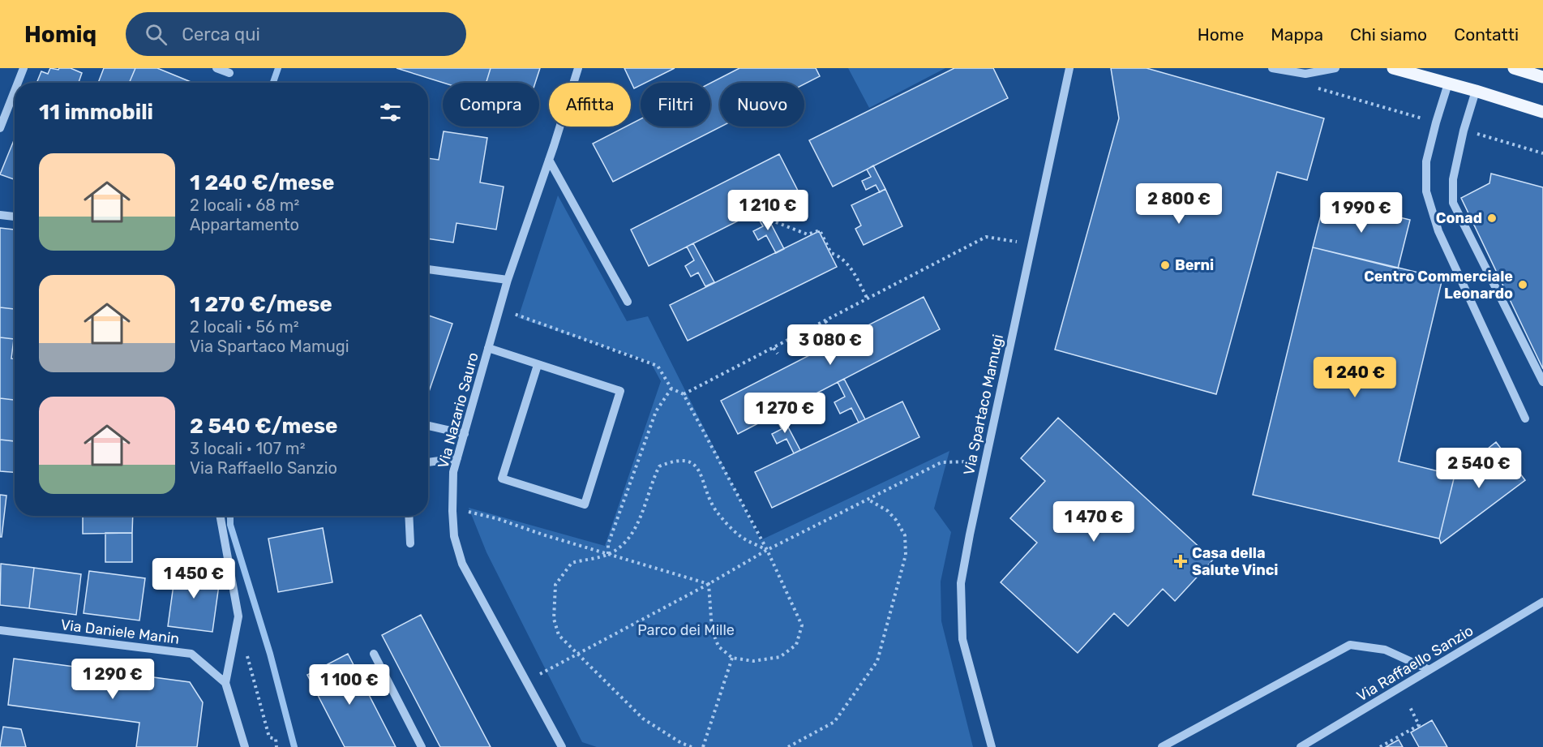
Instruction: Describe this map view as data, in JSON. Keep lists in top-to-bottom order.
{
  "streets": {
    "street": [
      "Via Spartaco Mamugi",
      "Via Nazario Sauro",
      "Via Daniele Manin",
      "Via Raffaello Sanzio"
    ]
  },
  "parks": ["Parco dei Mille"],
  "places": {
    "other": ["Conad", "Berni", "Centro Commerciale Leonardo"],
    "health": ["Casa della Salute Vinci"]
  },
  "page": {
    "header": "Homiq",
    "search": "Cerca qui",
    "nav": [
      "Home",
      "Mappa",
      "Chi siamo",
      "Contatti"
    ],
    "chip": [
      "Compra",
      "Affitta",
      "Filtri",
      "Nuovo"
    ],
    "heading": "11 immobili",
    "list": [
      {
        "name": "1 240 €/mese",
        "note": "2 locali · 68 m² · Appartamento"
      },
      {
        "name": "1 270 €/mese",
        "note": "2 locali · 56 m² · Via Spartaco Mamugi"
      },
      {
        "name": "2 540 €/mese",
        "note": "3 locali · 107 m² · Via Raffaello Sanzio"
      }
    ],
    "price": [
      "2 800 €",
      "1 210 €",
      "1 990 €",
      "3 080 €",
      "1 240 €",
      "1 270 €",
      "2 540 €",
      "1 470 €",
      "1 450 €",
      "1 290 €",
      "1 100 €"
    ]
  }
}
